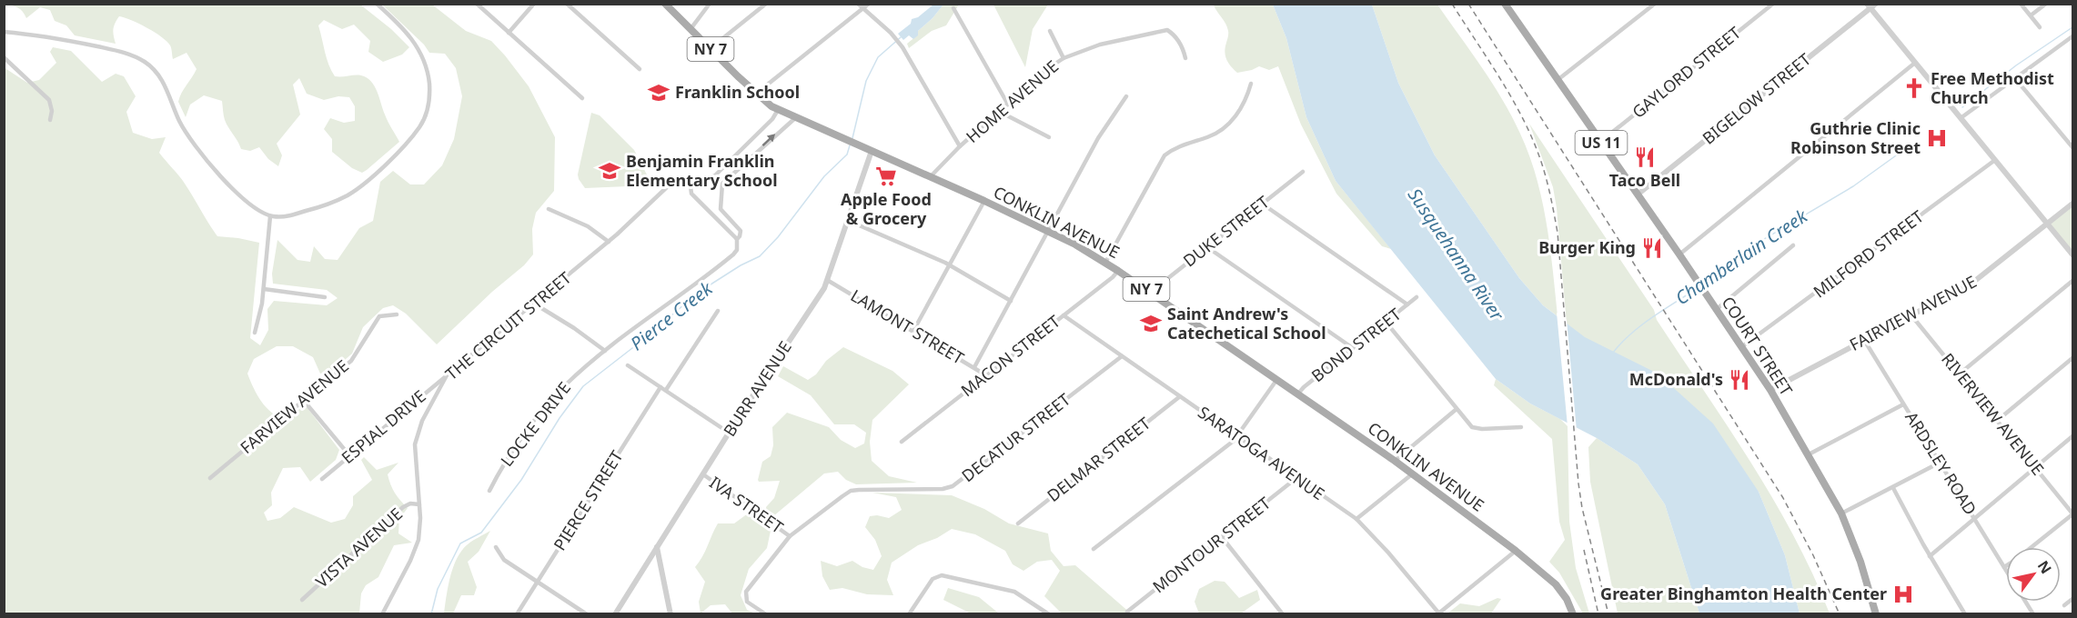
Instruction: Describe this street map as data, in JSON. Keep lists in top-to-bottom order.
{
  "streets": {
    "main road": [
      "NY 7",
      "US 11",
      "CONKLIN AVENUE",
      "COURT STREET"
    ],
    "street": [
      "GAYLORD STREET",
      "BIGELOW STREET",
      "HOME AVENUE",
      "DUKE STREET",
      "MILFORD STREET",
      "FAIRVIEW AVENUE",
      "THE CIRCUIT STREET",
      "LAMONT STREET",
      "BOND STREET",
      "MACON STREET",
      "BURR AVENUE",
      "FARVIEW AVENUE",
      "RIVERVIEW AVENUE",
      "LOCKE DRIVE",
      "ESPIAL DRIVE",
      "DECATUR STREET",
      "SARATOGA AVENUE",
      "DELMAR STREET",
      "ARDSLEY ROAD",
      "PIERCE STREET",
      "IVA STREET",
      "MONTOUR STREET",
      "VISTA AVENUE"
    ]
  },
  "crossings": [
    ["GAYLORD STREET", "COURT STREET"],
    ["BIGELOW STREET", "COURT STREET"],
    ["HOME AVENUE", "CONKLIN AVENUE"],
    ["CONKLIN AVENUE", "DUKE STREET"],
    ["CONKLIN AVENUE", "BOND STREET"],
    ["CONKLIN AVENUE", "MACON STREET"],
    ["CONKLIN AVENUE", "BURR AVENUE"],
    ["MILFORD STREET", "COURT STREET"],
    ["FAIRVIEW AVENUE", "COURT STREET"],
    ["FAIRVIEW AVENUE", "RIVERVIEW AVENUE"],
    ["FAIRVIEW AVENUE", "ARDSLEY ROAD"],
    ["THE CIRCUIT STREET", "ESPIAL DRIVE"],
    ["THE CIRCUIT STREET", "VISTA AVENUE"],
    ["LAMONT STREET", "MACON STREET"],
    ["LAMONT STREET", "BURR AVENUE"],
    ["MACON STREET", "SARATOGA AVENUE"],
    ["BURR AVENUE", "IVA STREET"],
    ["DECATUR STREET", "SARATOGA AVENUE"],
    ["DECATUR STREET", "IVA STREET"],
    ["SARATOGA AVENUE", "DELMAR STREET"],
    ["SARATOGA AVENUE", "MONTOUR STREET"]
  ],
  "water": ["Susquehanna River", "Chamberlain Creek", "Pierce Creek"],
  "places": {
    "church": ["Free Methodist Church"],
    "school or university": ["Franklin School", "Benjamin Franklin Elementary School", "Saint Andrew's Catechetical School"],
    "hospital": ["Guthrie Clinic Robinson Street", "Greater Binghamton Health Center"],
    "restaurant": ["Taco Bell", "Burger King", "McDonald's"],
    "supermarket": ["Apple Food & Grocery"]
  },
  "north": "top right"
}
